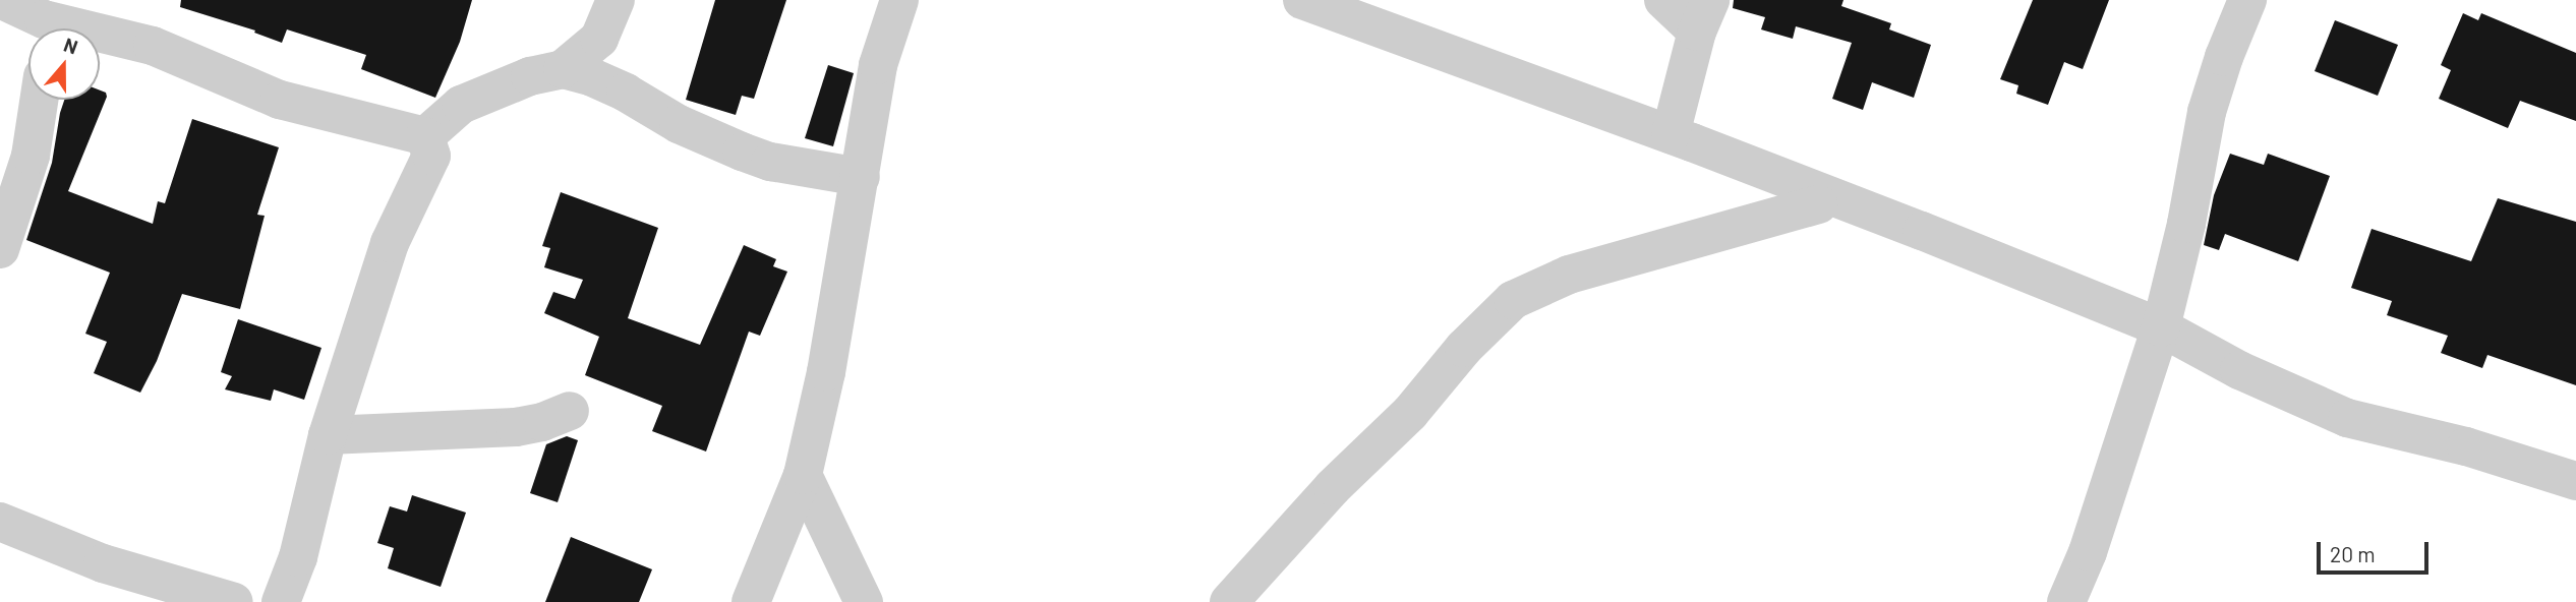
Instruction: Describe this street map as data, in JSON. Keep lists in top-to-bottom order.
{
  "scale_bar": "20 m",
  "north": "top"
}
